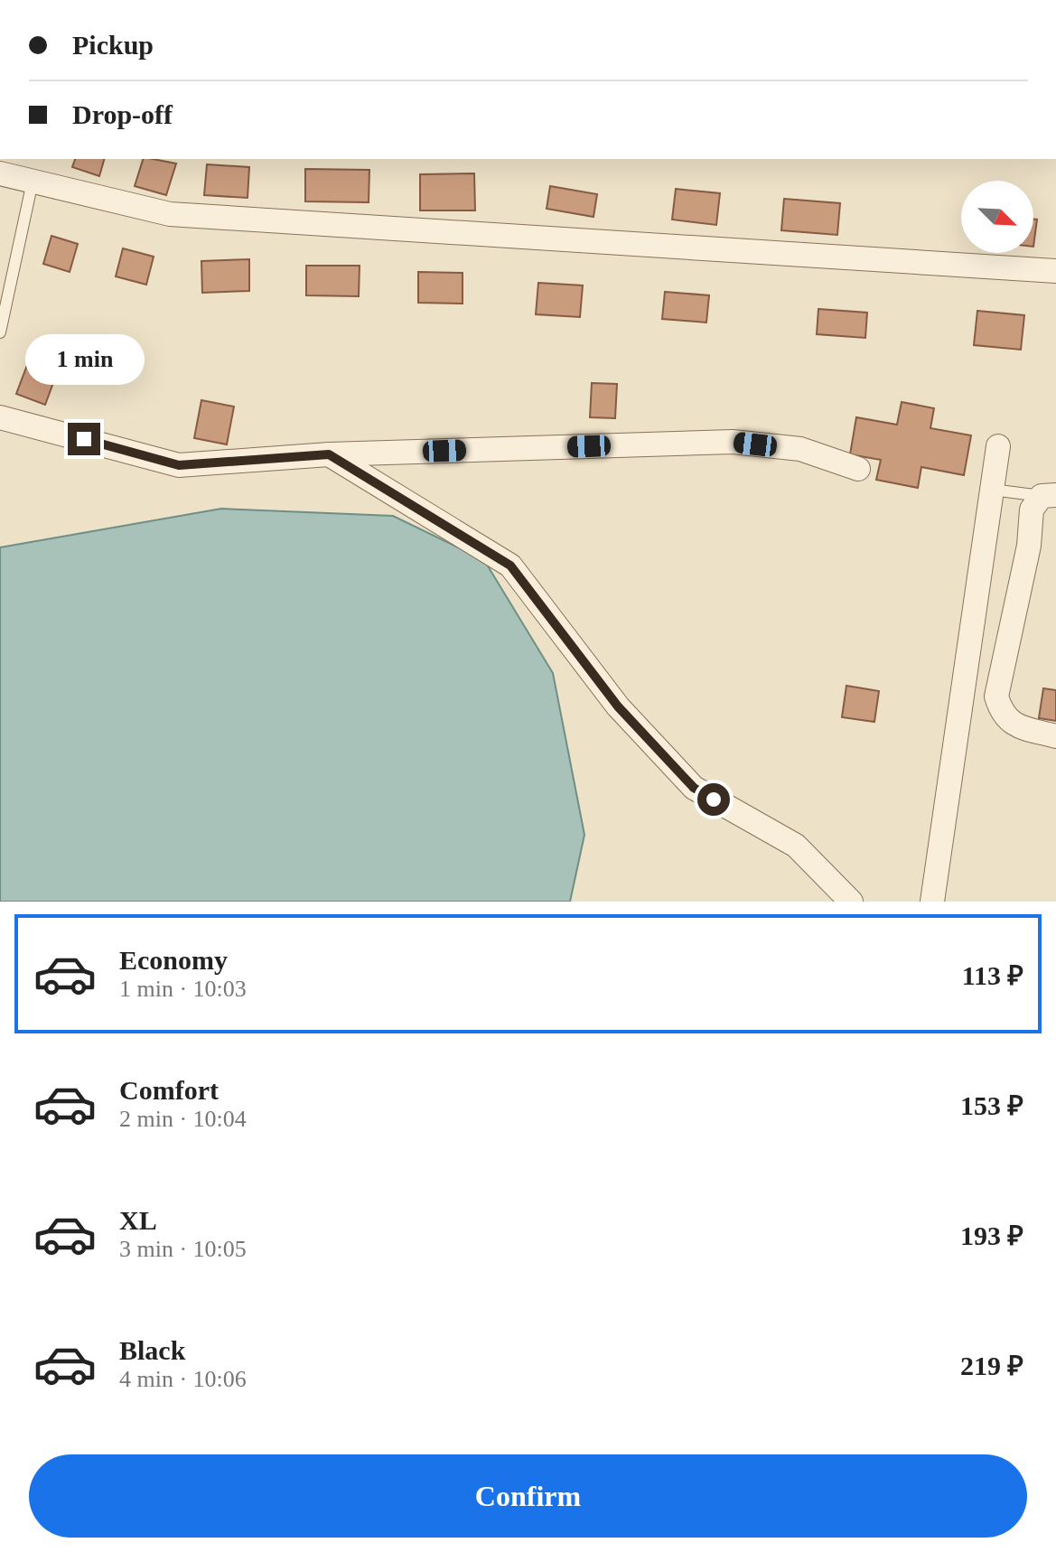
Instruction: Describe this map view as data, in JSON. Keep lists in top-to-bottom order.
{
  "north": "bottom right",
  "page": {
    "banner": ["Pickup", "Drop-off"],
    "bubble": "1 min",
    "list": [
      {
        "name": "Economy",
        "note": "1 min · 10:03",
        "value": "113 ₽"
      },
      {
        "name": "Comfort",
        "note": "2 min · 10:04",
        "value": "153 ₽"
      },
      {
        "name": "XL",
        "note": "3 min · 10:05",
        "value": "193 ₽"
      },
      {
        "name": "Black",
        "note": "4 min · 10:06",
        "value": "219 ₽"
      }
    ],
    "buttons": "Confirm"
  }
}
